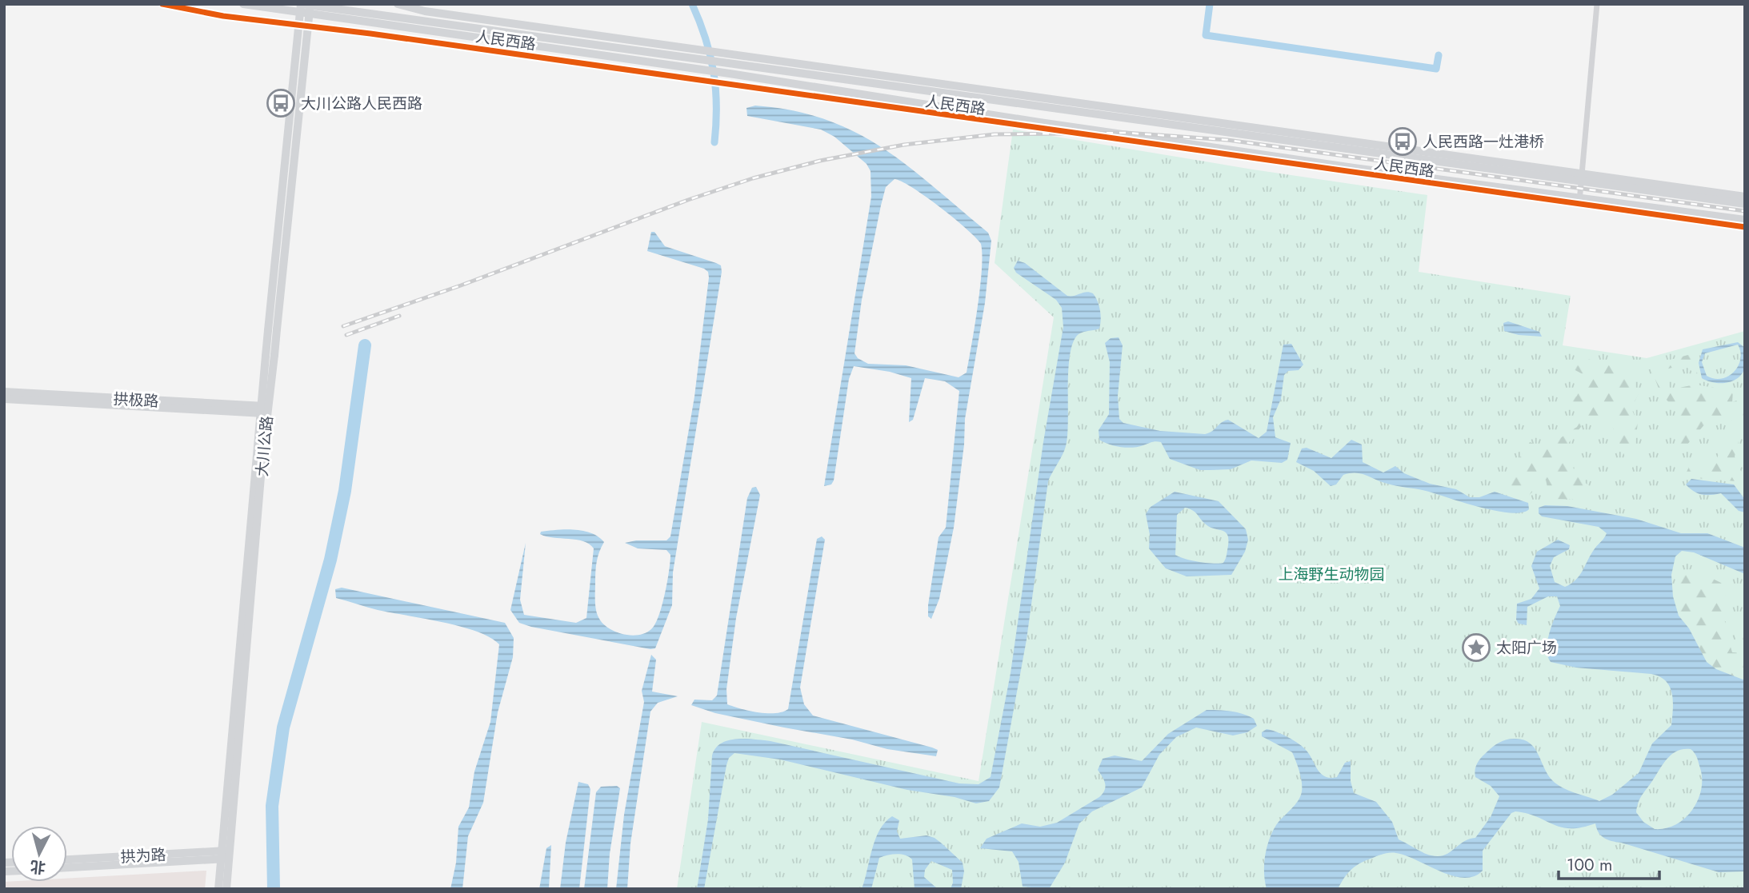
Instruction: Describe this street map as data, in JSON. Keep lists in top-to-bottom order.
{
  "streets": {
    "main road": [
      "人民西路",
      "拱极路",
      "大川公路",
      "拱为路"
    ]
  },
  "crossings": [
    ["人民西路", "大川公路"],
    ["拱极路", "大川公路"],
    ["大川公路", "拱为路"]
  ],
  "parks": ["上海野生动物园"],
  "places": {
    "bus stop": ["大川公路人民西路", "人民西路一灶港桥"],
    "place": ["太阳广场"]
  },
  "scale_bar": "100 m",
  "north": "bottom"
}
